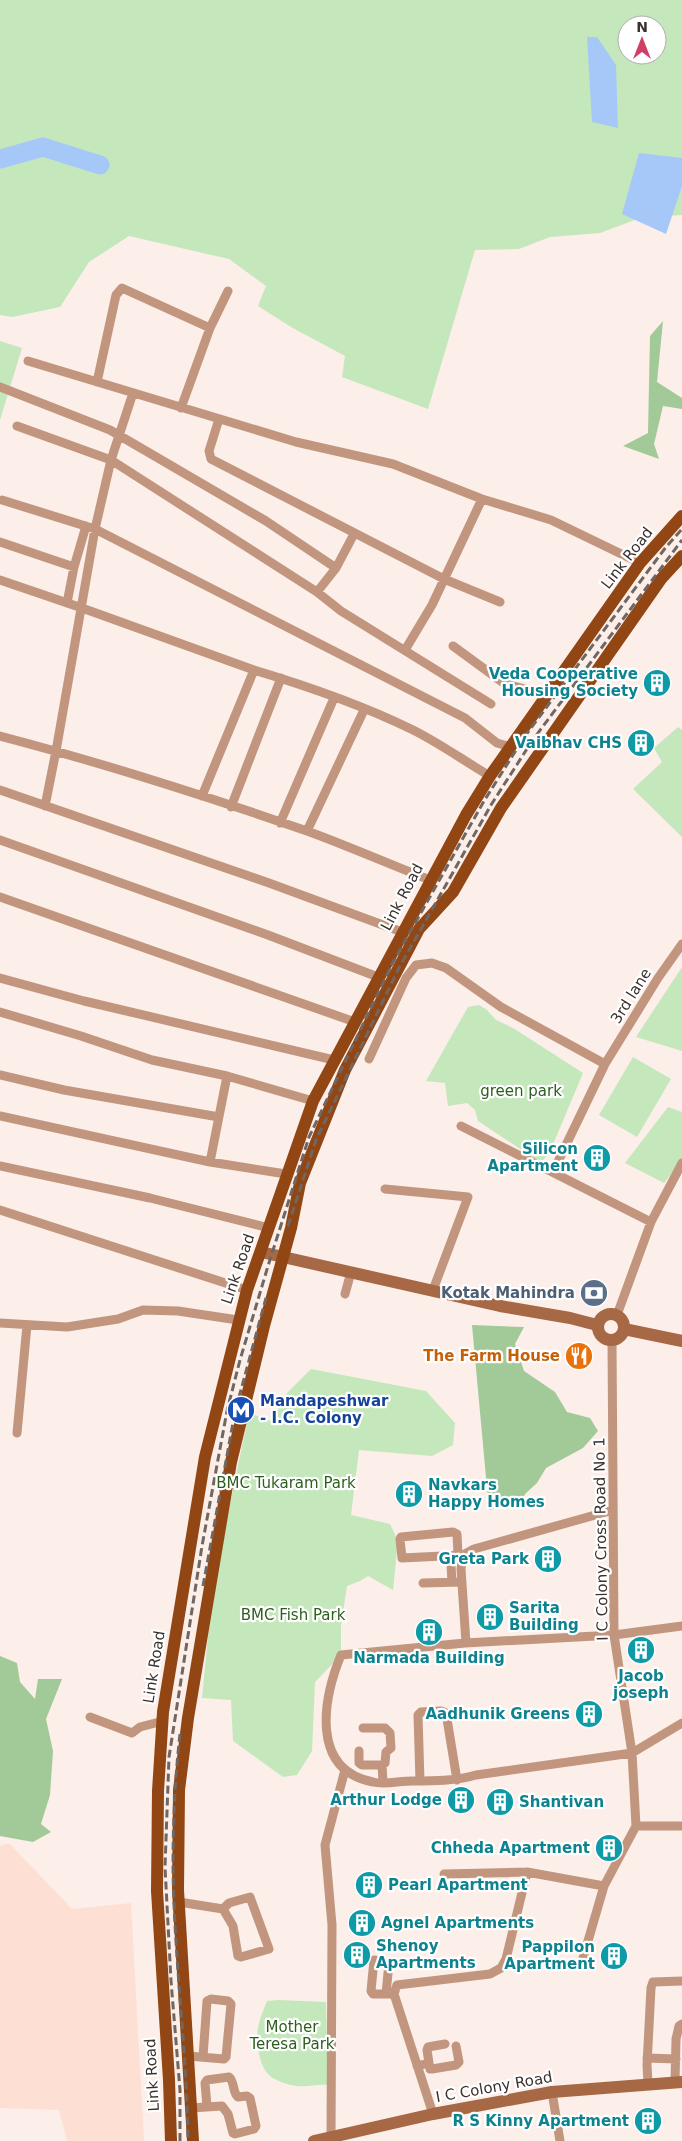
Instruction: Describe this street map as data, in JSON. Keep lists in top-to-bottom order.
{
  "streets": {
    "main road": ["Link Road"],
    "street": ["3rd lane", "I C Colony Cross Road No 1", "I C Colony Road"]
  },
  "parks": [
    "green park",
    "BMC Tukaram Park",
    "BMC Fish Park",
    "Mother Teresa Park"
  ],
  "places": {
    "building": [
      "Veda Cooperative Housing Society",
      "Vaibhav CHS",
      "Silicon Apartment",
      "Navkars Happy Homes",
      "Greta Park",
      "Sarita Building",
      "Narmada Building",
      "Jacob joseph",
      "Aadhunik Greens",
      "Arthur Lodge",
      "Shantivan",
      "Chheda Apartment",
      "Pearl Apartment",
      "Agnel Apartments",
      "Shenoy Apartments",
      "Pappilon Apartment",
      "R S Kinny Apartment"
    ],
    "bank": ["Kotak Mahindra"],
    "restaurant": ["The Farm House"],
    "metro station": ["Mandapeshwar - I.C. Colony"]
  },
  "north": "top"
}
